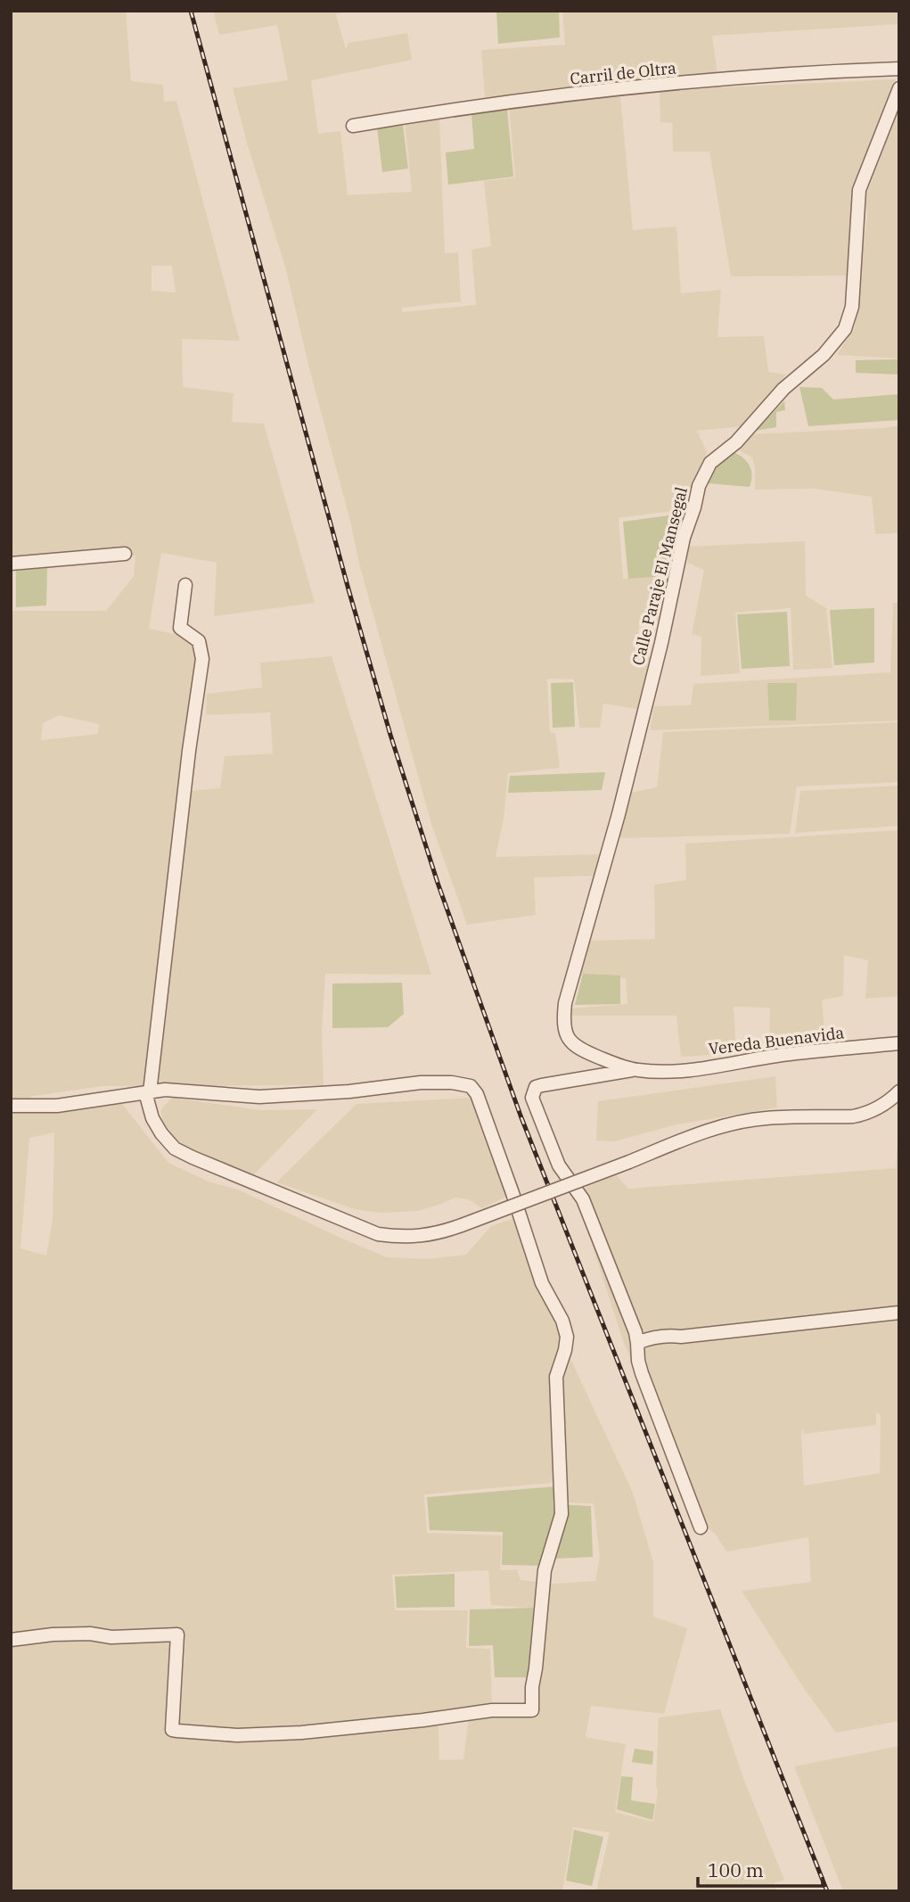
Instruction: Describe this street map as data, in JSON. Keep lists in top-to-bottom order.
{
  "streets": {
    "street": ["Carril de Oltra", "Calle Paraje El Mansegal", "Vereda Buenavida"]
  },
  "crossings": [
    ["Calle Paraje El Mansegal", "Vereda Buenavida"]
  ],
  "scale_bar": "100 m"
}
